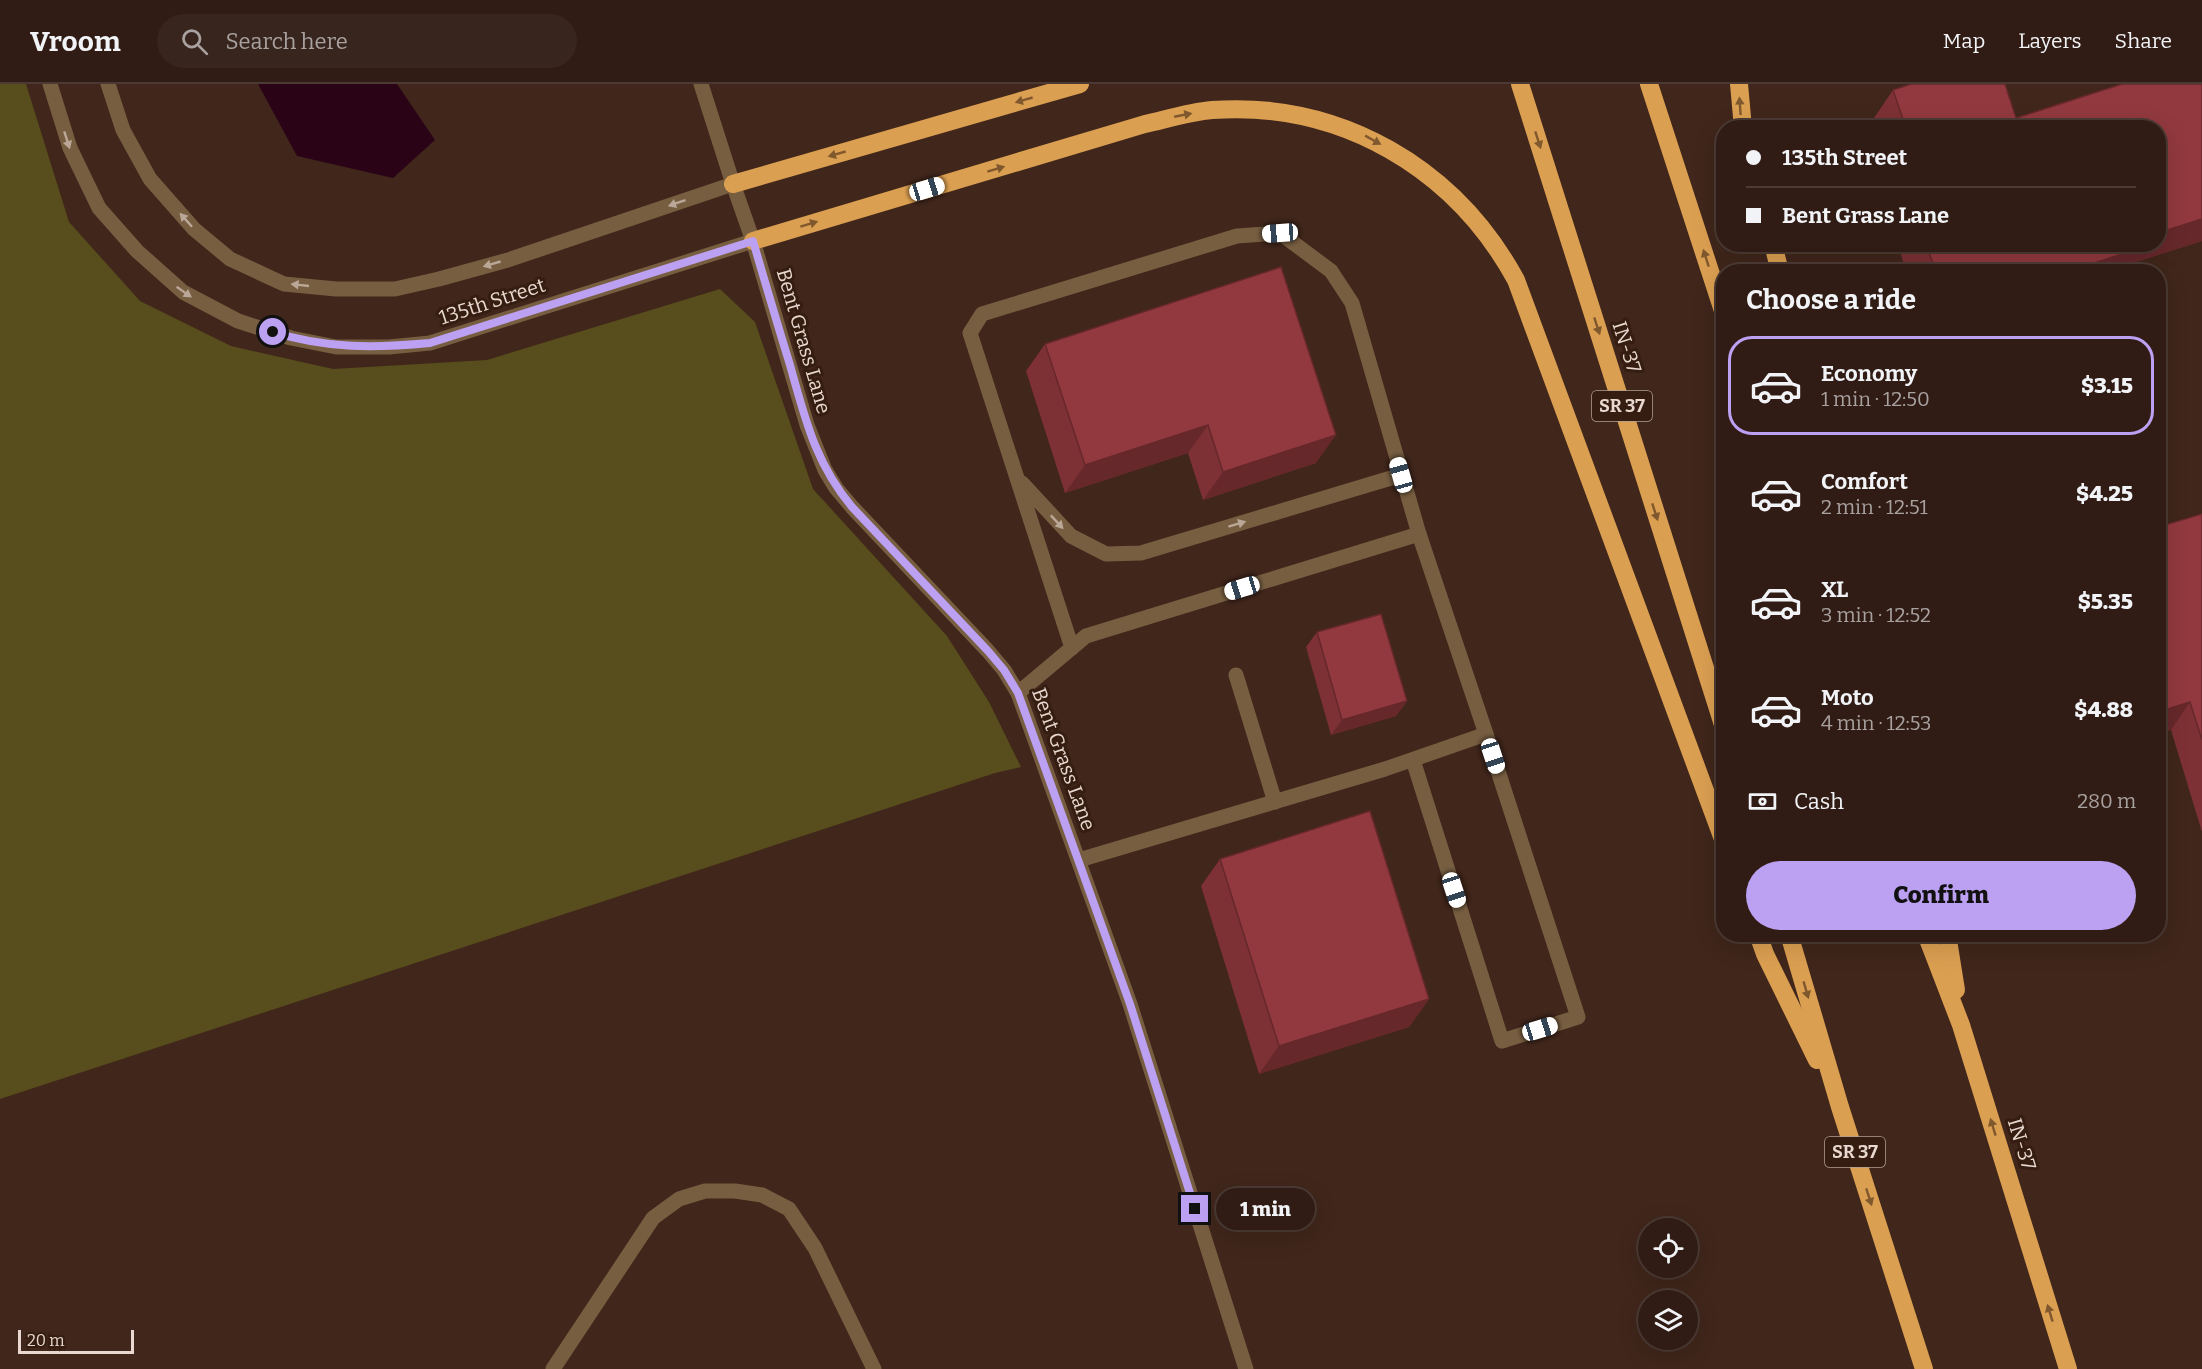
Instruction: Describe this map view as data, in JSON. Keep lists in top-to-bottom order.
{
  "streets": {
    "highway": ["IN-37", "SR 37"],
    "street": ["135th Street", "Bent Grass Lane"]
  },
  "crossings": [
    ["135th Street", "Bent Grass Lane"]
  ],
  "scale_bar": "20 m",
  "page": {
    "header": "Vroom",
    "search": "Search here",
    "nav": ["Map", "Layers", "Share"],
    "banner": ["135th Street", "Bent Grass Lane"],
    "heading": "Choose a ride",
    "list": [
      {
        "name": "Economy",
        "note": "1 min · 12:50",
        "value": "$3.15"
      },
      {
        "name": "Comfort",
        "note": "2 min · 12:51",
        "value": "$4.25"
      },
      {
        "name": "XL",
        "note": "3 min · 12:52",
        "value": "$5.35"
      },
      {
        "name": "Moto",
        "note": "4 min · 12:53",
        "value": "$4.88"
      }
    ],
    "pay": ["Cash", "280 m"],
    "buttons": "Confirm",
    "bubble": "1 min",
    "scale": "20 m"
  }
}
